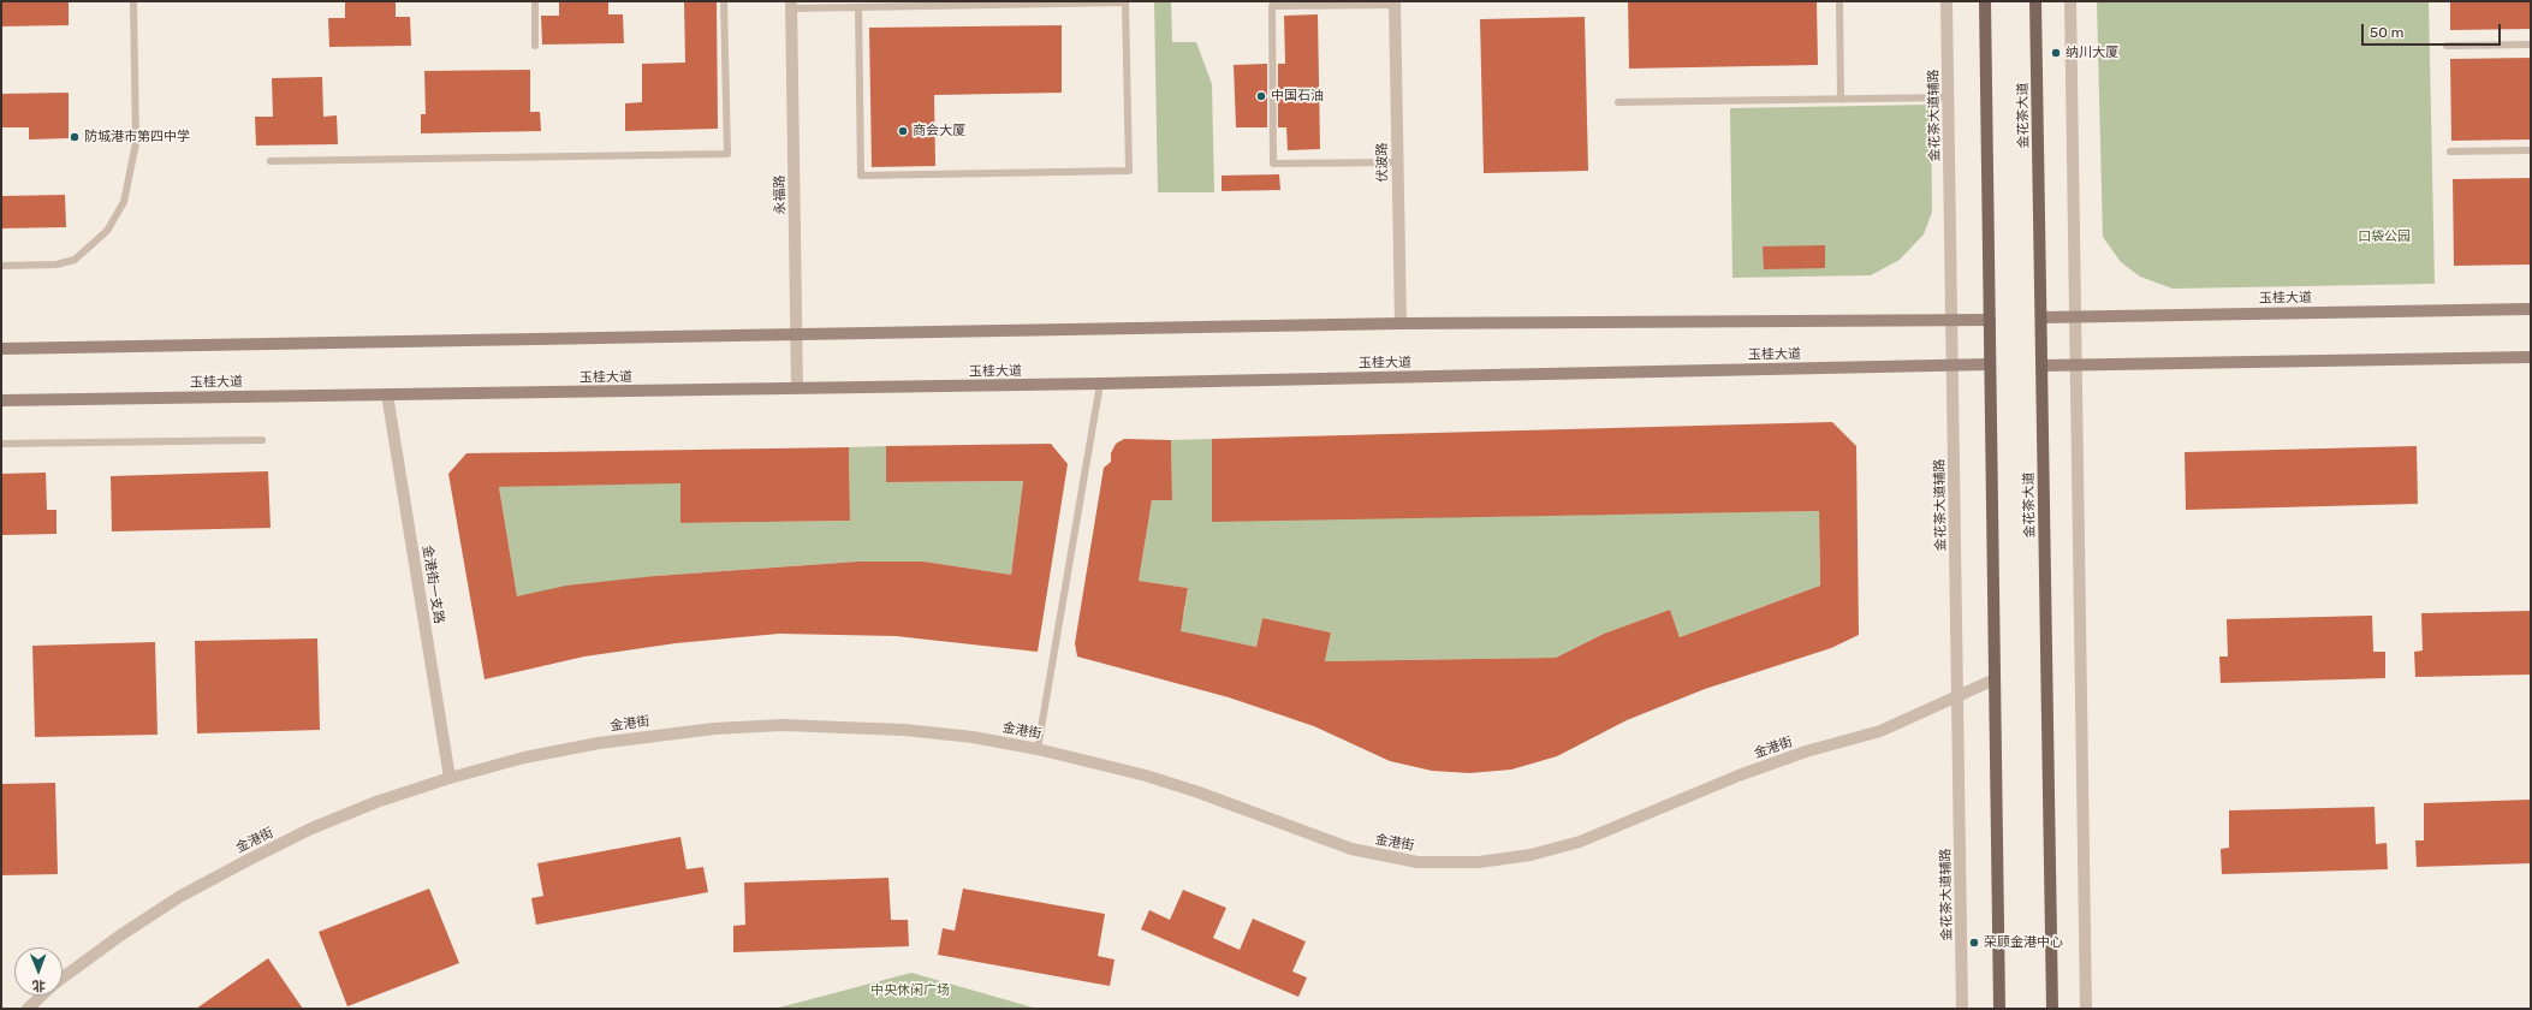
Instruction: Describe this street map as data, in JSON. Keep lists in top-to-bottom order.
{
  "streets": {
    "main road": ["金花茶大道", "玉桂大道"],
    "street": [
      "金花茶大道辅路",
      "伏波路",
      "永福路",
      "金港街一支路",
      "金港街"
    ]
  },
  "crossings": [
    ["金花茶大道辅路", "玉桂大道"],
    ["金花茶大道辅路", "金港街"],
    ["金花茶大道", "玉桂大道"],
    ["永福路", "玉桂大道"],
    ["玉桂大道", "金港街一支路"],
    ["金港街一支路", "金港街"]
  ],
  "parks": ["口袋公园", "中央休闲广场"],
  "places": [
    "纳川大厦",
    "中国石油",
    "商会大厦",
    "防城港市第四中学",
    "荣顾金港中心"
  ],
  "scale_bar": "50 m",
  "north": "bottom"
}
